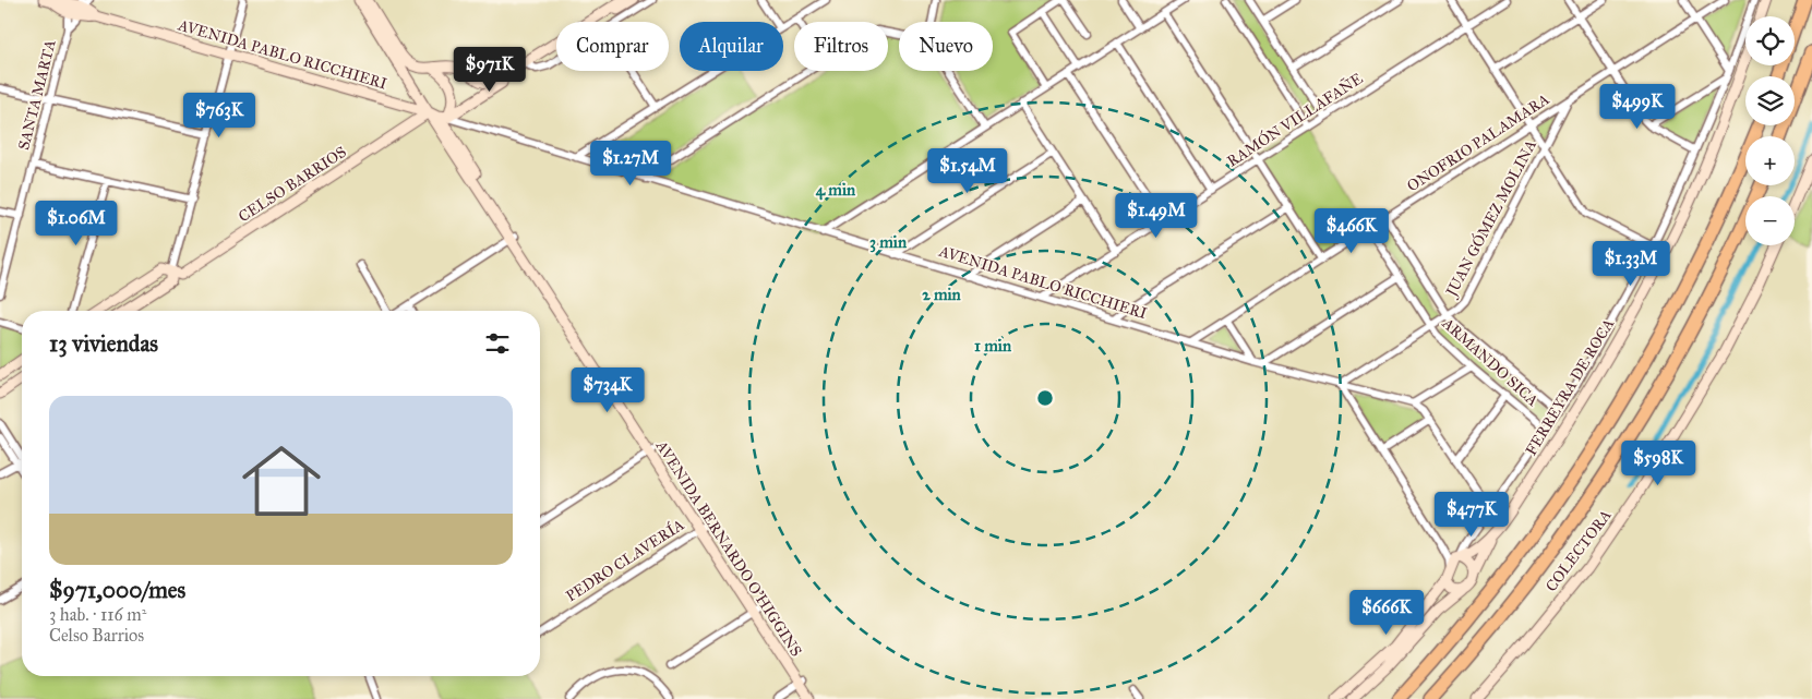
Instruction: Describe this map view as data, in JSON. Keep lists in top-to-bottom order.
{
  "streets": {
    "main road": [
      "AVENIDA PABLO RICCHIERI",
      "CELSO BARRIOS",
      "FERREYRA DE ROCA",
      "AVENIDA BERNARDO O'HIGGINS",
      "COLECTORA"
    ],
    "street": [
      "SANTA MARTA",
      "RAMÓN VILLAFAÑE",
      "ONOFRIO PALAMARA",
      "JUAN GÓMEZ MOLINA",
      "ARMANDO SICA",
      "PEDRO CLAVERÍA"
    ]
  },
  "crossings": [
    ["AVENIDA PABLO RICCHIERI", "SANTA MARTA"],
    ["AVENIDA PABLO RICCHIERI", "RAMÓN VILLAFAÑE"],
    ["AVENIDA PABLO RICCHIERI", "ONOFRIO PALAMARA"],
    ["AVENIDA PABLO RICCHIERI", "CELSO BARRIOS"],
    ["AVENIDA PABLO RICCHIERI", "JUAN GÓMEZ MOLINA"],
    ["AVENIDA PABLO RICCHIERI", "AVENIDA BERNARDO O'HIGGINS"],
    ["ONOFRIO PALAMARA", "JUAN GÓMEZ MOLINA"],
    ["ONOFRIO PALAMARA", "ARMANDO SICA"],
    ["CELSO BARRIOS", "AVENIDA BERNARDO O'HIGGINS"],
    ["JUAN GÓMEZ MOLINA", "ARMANDO SICA"],
    ["ARMANDO SICA", "FERREYRA DE ROCA"],
    ["AVENIDA BERNARDO O'HIGGINS", "PEDRO CLAVERÍA"]
  ],
  "page": {
    "map_buttons": ["+", "−"],
    "chip": [
      "Comprar",
      "Alquilar",
      "Filtros",
      "Nuevo"
    ],
    "price": [
      "$971K",
      "$499K",
      "$763K",
      "$1.27M",
      "$1.54M",
      "$1.49M",
      "$1.06M",
      "$466K",
      "$1.33M",
      "$734K",
      "$598K",
      "$477K",
      "$666K"
    ],
    "heading": "13 viviendas",
    "list": [
      {
        "name": "$971,000/mes",
        "note": "3 hab. · 116 m² · Celso Barrios"
      }
    ]
  },
  "rings": [
    "4 min",
    "3 min",
    "2 min",
    "1 min"
  ]
}
